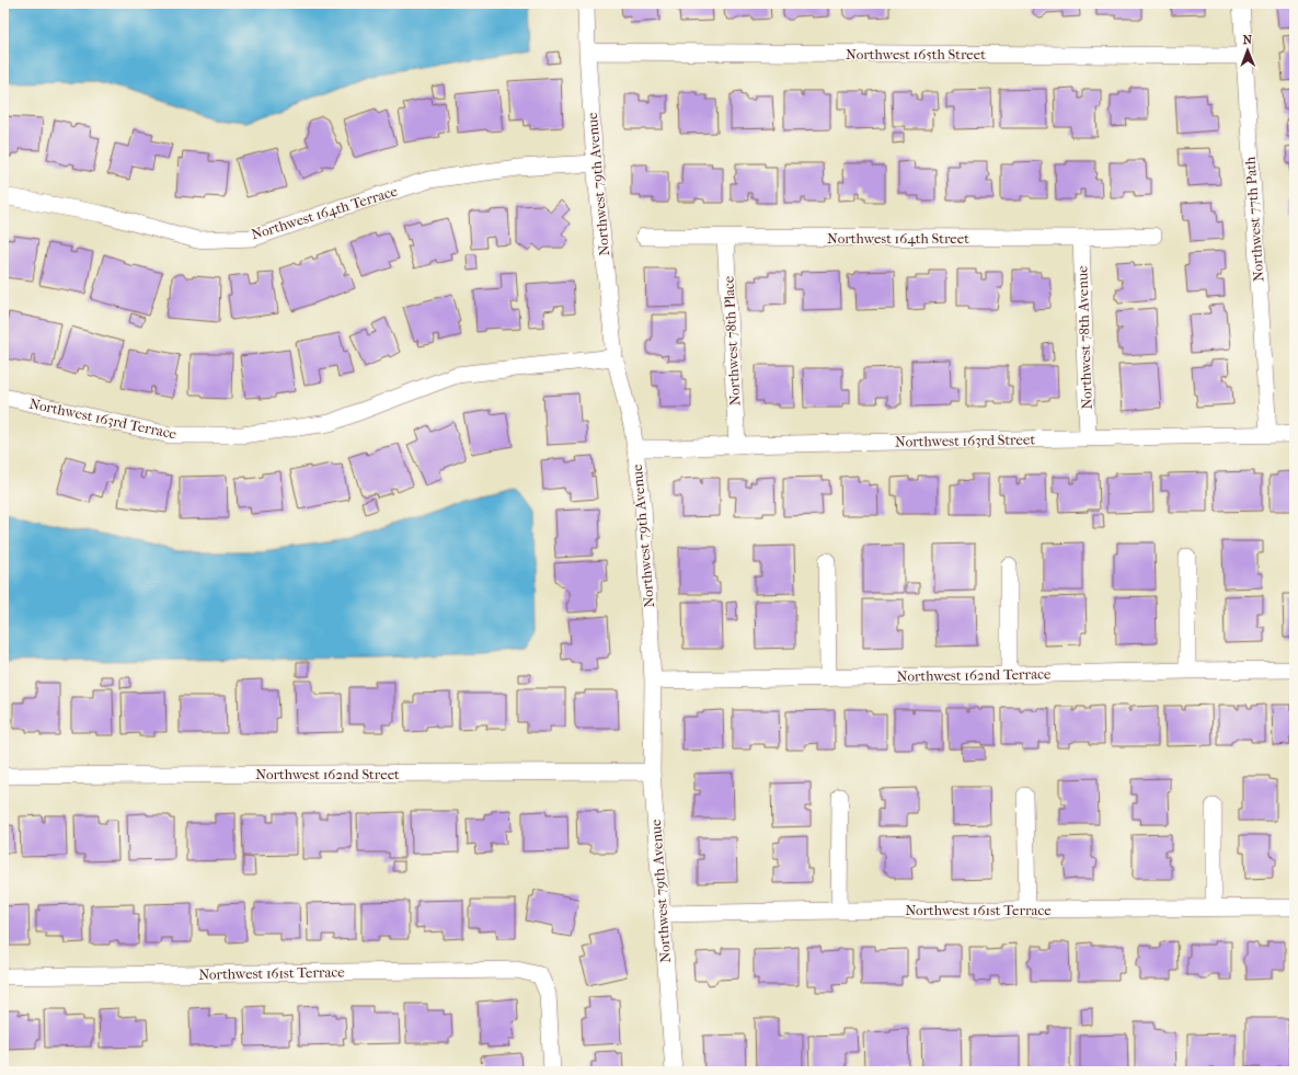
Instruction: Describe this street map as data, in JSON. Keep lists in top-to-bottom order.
{
  "streets": {
    "street": [
      "Northwest 165th Street",
      "Northwest 79th Avenue",
      "Northwest 164th Terrace",
      "Northwest 77th Path",
      "Northwest 164th Street",
      "Northwest 78th Avenue",
      "Northwest 78th Place",
      "Northwest 163rd Terrace",
      "Northwest 163rd Street",
      "Northwest 162nd Terrace",
      "Northwest 162nd Street",
      "Northwest 161st Terrace"
    ]
  },
  "crossings": [
    ["Northwest 165th Street", "Northwest 79th Avenue"],
    ["Northwest 165th Street", "Northwest 77th Path"],
    ["Northwest 79th Avenue", "Northwest 164th Terrace"],
    ["Northwest 79th Avenue", "Northwest 163rd Terrace"],
    ["Northwest 79th Avenue", "Northwest 163rd Street"],
    ["Northwest 79th Avenue", "Northwest 162nd Terrace"],
    ["Northwest 79th Avenue", "Northwest 162nd Street"],
    ["Northwest 79th Avenue", "Northwest 161st Terrace"],
    ["Northwest 77th Path", "Northwest 163rd Street"],
    ["Northwest 164th Street", "Northwest 78th Avenue"],
    ["Northwest 164th Street", "Northwest 78th Place"],
    ["Northwest 78th Avenue", "Northwest 163rd Street"],
    ["Northwest 78th Place", "Northwest 163rd Street"]
  ],
  "north": "top"
}
